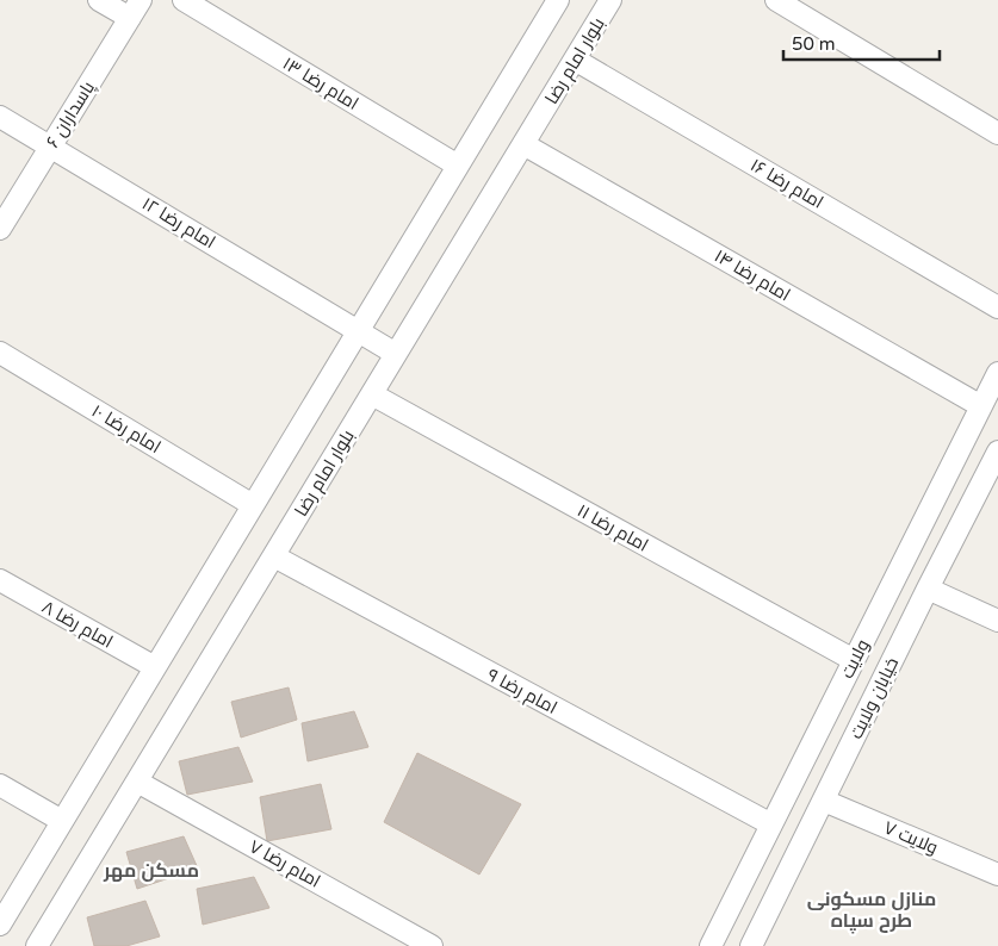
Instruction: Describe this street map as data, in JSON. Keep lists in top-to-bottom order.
{
  "streets": {
    "street": [
      "بلوار امام رضا",
      "امام رضا ۱۳",
      "پاسداران ۶",
      "امام رضا ۱۶",
      "امام رضا ۱۲",
      "امام رضا ۱۴",
      "امام رضا ۱۰",
      "امام رضا ۱۱",
      "امام رضا ۸",
      "ولایت",
      "امام رضا ۹",
      "خیابان ولایت",
      "ولایت ۷",
      "امام رضا ۷"
    ]
  },
  "crossings": [
    ["بلوار امام رضا", "امام رضا ۱۶"],
    ["بلوار امام رضا", "امام رضا ۱۲"],
    ["بلوار امام رضا", "امام رضا ۱۴"],
    ["بلوار امام رضا", "امام رضا ۱۱"],
    ["بلوار امام رضا", "امام رضا ۹"],
    ["بلوار امام رضا", "امام رضا ۷"],
    ["پاسداران ۶", "امام رضا ۱۲"],
    ["امام رضا ۱۴", "ولایت"],
    ["امام رضا ۱۱", "ولایت"],
    ["ولایت", "امام رضا ۹"],
    ["خیابان ولایت", "ولایت ۷"]
  ],
  "districts": ["مسکن مهر", "منازل مسکونی طرح سپاه"],
  "scale_bar": "50 m"
}
